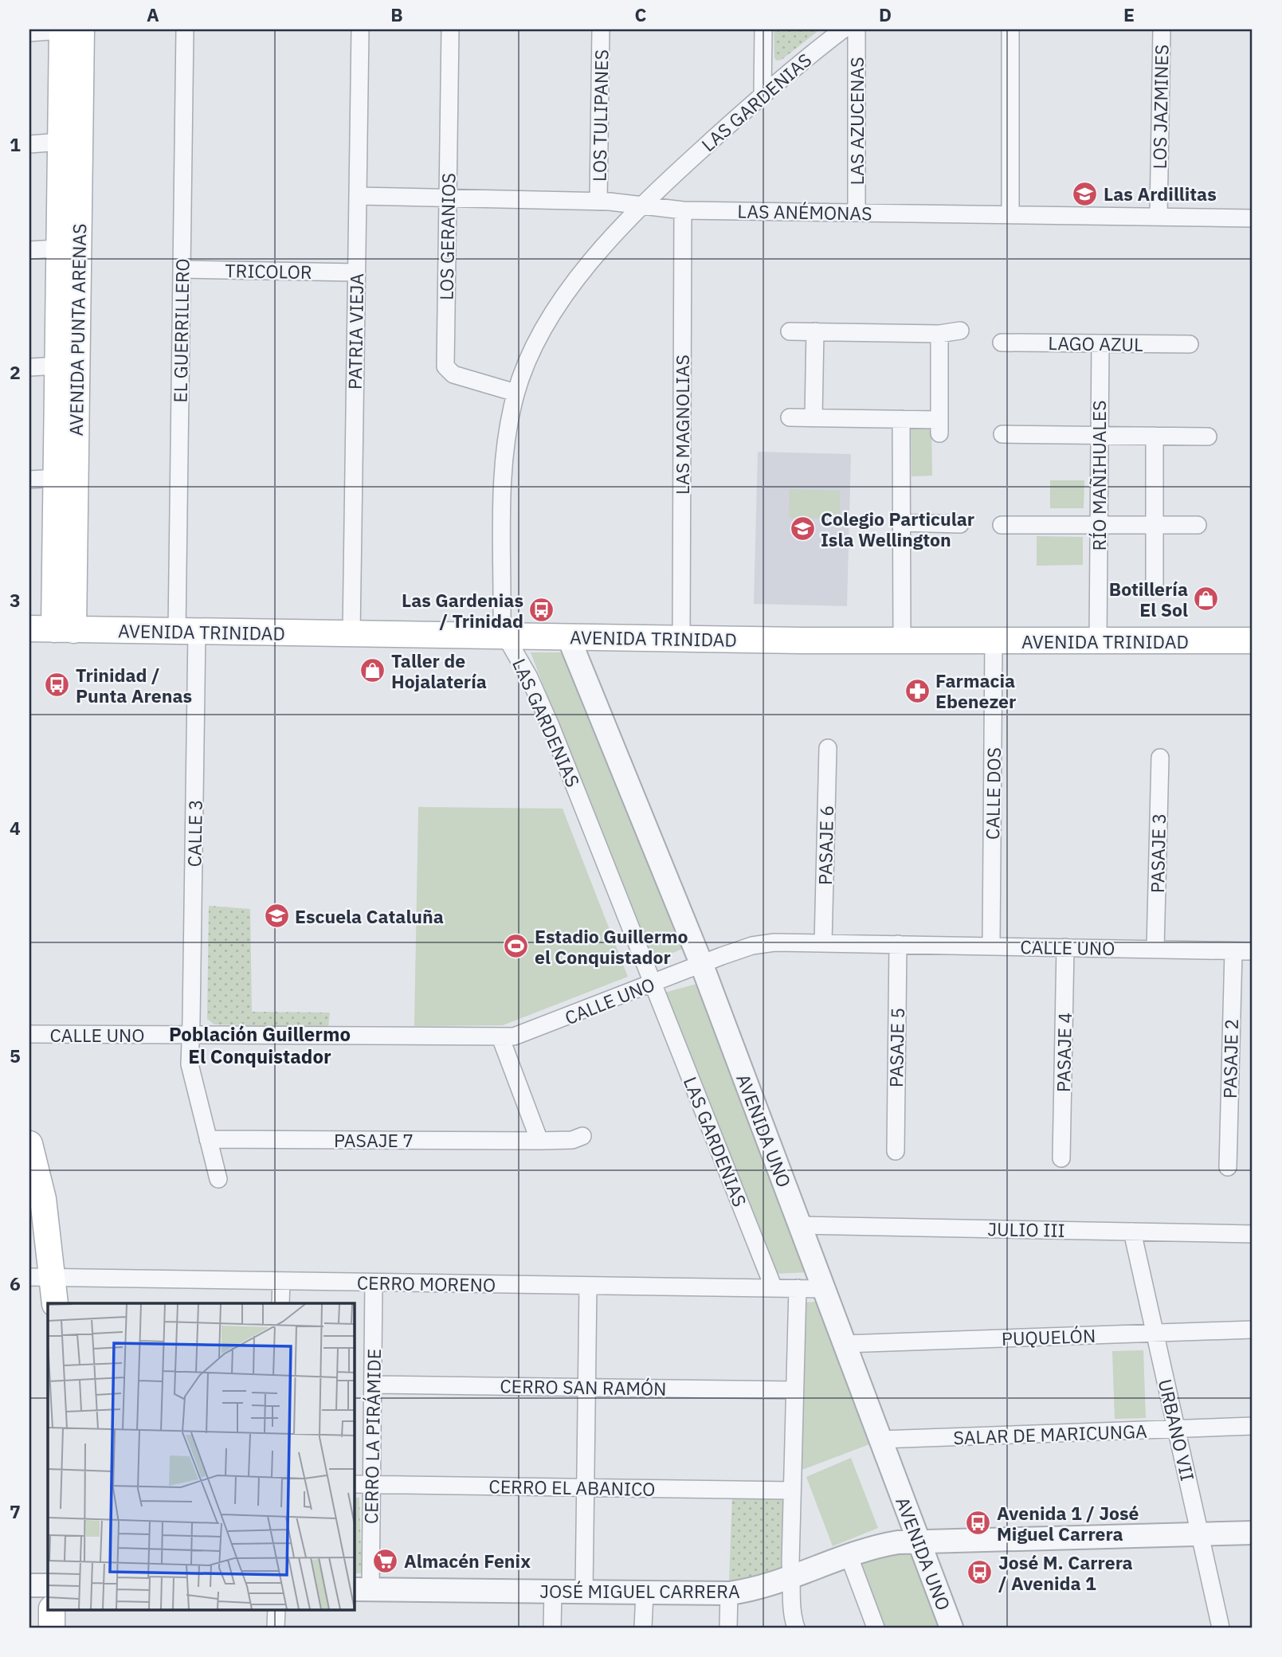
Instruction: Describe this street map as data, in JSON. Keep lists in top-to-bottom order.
{
  "streets": {
    "main road": ["AVENIDA PUNTA ARENAS", "AVENIDA TRINIDAD"],
    "street": [
      "LAS GARDENIAS",
      "LOS JAZMINES",
      "LOS TULIPANES",
      "LAS AZUCENAS",
      "LAS ANÉMONAS",
      "LOS GERANIOS",
      "TRICOLOR",
      "EL GUERRILLERO",
      "PATRIA VIEJA",
      "LAGO AZUL",
      "LAS MAGNOLIAS",
      "RÍO MAÑIHUALES",
      "CALLE DOS",
      "CALLE 3",
      "PASAJE 6",
      "PASAJE 3",
      "CALLE UNO",
      "PASAJE 5",
      "PASAJE 4",
      "PASAJE 2",
      "AVENIDA UNO",
      "PASAJE 7",
      "JULIO III",
      "CERRO MORENO",
      "PUQUELÓN",
      "CERRO SAN RAMÓN",
      "URBANO VII",
      "SALAR DE MARICUNGA",
      "CERRO LA PIRÁMIDE",
      "CERRO EL ABANICO",
      "JOSÉ MIGUEL CARRERA"
    ]
  },
  "crossings": [
    ["LAS GARDENIAS", "LAS ANÉMONAS"],
    ["LAS GARDENIAS", "LOS GERANIOS"],
    ["LAS GARDENIAS", "AVENIDA TRINIDAD"],
    ["LAS GARDENIAS", "CALLE UNO"],
    ["LAS GARDENIAS", "CERRO MORENO"],
    ["LOS JAZMINES", "LAS ANÉMONAS"],
    ["LOS TULIPANES", "LAS ANÉMONAS"],
    ["LAS AZUCENAS", "LAS ANÉMONAS"],
    ["LAS ANÉMONAS", "LOS GERANIOS"],
    ["LAS ANÉMONAS", "PATRIA VIEJA"],
    ["LAS ANÉMONAS", "LAS MAGNOLIAS"],
    ["TRICOLOR", "EL GUERRILLERO"],
    ["TRICOLOR", "PATRIA VIEJA"],
    ["AVENIDA PUNTA ARENAS", "AVENIDA TRINIDAD"],
    ["EL GUERRILLERO", "AVENIDA TRINIDAD"],
    ["EL GUERRILLERO", "CALLE 3"],
    ["PATRIA VIEJA", "AVENIDA TRINIDAD"],
    ["LAGO AZUL", "RÍO MAÑIHUALES"],
    ["LAS MAGNOLIAS", "AVENIDA TRINIDAD"],
    ["RÍO MAÑIHUALES", "AVENIDA TRINIDAD"],
    ["AVENIDA TRINIDAD", "CALLE DOS"],
    ["AVENIDA TRINIDAD", "CALLE 3"],
    ["AVENIDA TRINIDAD", "AVENIDA UNO"],
    ["CALLE DOS", "CALLE UNO"],
    ["CALLE 3", "CALLE UNO"],
    ["CALLE 3", "PASAJE 7"],
    ["PASAJE 6", "CALLE UNO"],
    ["PASAJE 3", "CALLE UNO"],
    ["CALLE UNO", "PASAJE 5"],
    ["CALLE UNO", "PASAJE 4"],
    ["CALLE UNO", "PASAJE 2"],
    ["CALLE UNO", "AVENIDA UNO"],
    ["AVENIDA UNO", "JULIO III"],
    ["AVENIDA UNO", "CERRO MORENO"],
    ["AVENIDA UNO", "PUQUELÓN"],
    ["AVENIDA UNO", "SALAR DE MARICUNGA"],
    ["AVENIDA UNO", "JOSÉ MIGUEL CARRERA"],
    ["JULIO III", "URBANO VII"],
    ["CERRO MORENO", "CERRO LA PIRÁMIDE"],
    ["PUQUELÓN", "URBANO VII"],
    ["CERRO SAN RAMÓN", "CERRO LA PIRÁMIDE"],
    ["URBANO VII", "SALAR DE MARICUNGA"],
    ["URBANO VII", "JOSÉ MIGUEL CARRERA"],
    ["CERRO LA PIRÁMIDE", "CERRO EL ABANICO"],
    ["CERRO LA PIRÁMIDE", "JOSÉ MIGUEL CARRERA"]
  ],
  "districts": ["Población Guillermo El Conquistador"],
  "places": {
    "school or university": ["Las Ardillitas", "Colegio Particular Isla Wellington", "Escuela Cataluña"],
    "shop": ["Botillería El Sol", "Taller de Hojalatería"],
    "bus stop": [
      "Las Gardenias / Trinidad",
      "Trinidad / Punta Arenas",
      "Avenida 1 / José Miguel Carrera",
      "José M. Carrera / Avenida 1"
    ],
    "pharmacy": ["Farmacia Ebenezer"],
    "sports": ["Estadio Guillermo el Conquistador"],
    "supermarket": ["Almacén Fenix"]
  },
  "grid": {
    "columns": [
      "A",
      "B",
      "C",
      "D",
      "E"
    ],
    "rows": [
      "1",
      "2",
      "3",
      "4",
      "5",
      "6",
      "7"
    ]
  }
}
